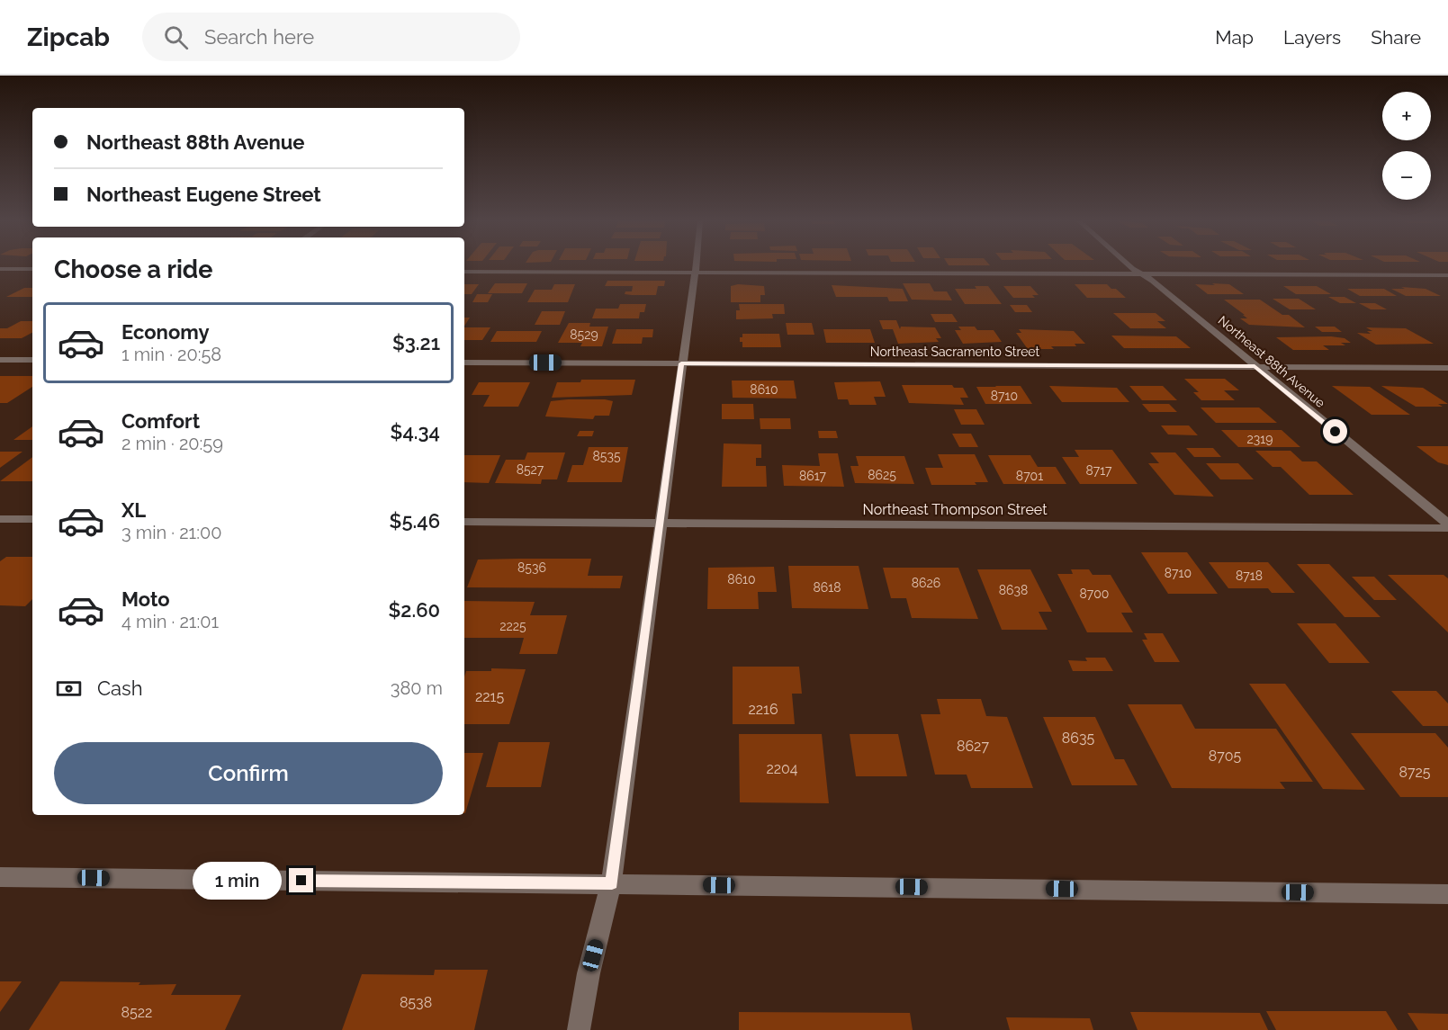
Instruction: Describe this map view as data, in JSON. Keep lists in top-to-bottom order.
{
  "streets": {
    "street": ["Northeast Sacramento Street", "Northeast 88th Avenue", "Northeast Thompson Street"]
  },
  "crossings": [
    ["Northeast Sacramento Street", "Northeast 88th Avenue"]
  ],
  "house_numbers": [
    "8529",
    "8610",
    "8710",
    "2319",
    "8535",
    "8527",
    "8717",
    "8625",
    "8617",
    "8701",
    "8536",
    "8710",
    "8718",
    "8610",
    "8626",
    "8618",
    "8638",
    "8700",
    "2225",
    "2215",
    "2216",
    "8635",
    "8627",
    "8705",
    "2204",
    "8725",
    "8538",
    "8522"
  ],
  "page": {
    "header": "Zipcab",
    "search": "Search here",
    "nav": ["Map", "Layers", "Share"],
    "map_buttons": ["+", "−"],
    "banner": ["Northeast 88th Avenue", "Northeast Eugene Street"],
    "heading": "Choose a ride",
    "list": [
      {
        "name": "Economy",
        "note": "1 min · 20:58",
        "value": "$3.21"
      },
      {
        "name": "Comfort",
        "note": "2 min · 20:59",
        "value": "$4.34"
      },
      {
        "name": "XL",
        "note": "3 min · 21:00",
        "value": "$5.46"
      },
      {
        "name": "Moto",
        "note": "4 min · 21:01",
        "value": "$2.60"
      }
    ],
    "pay": ["Cash", "380 m"],
    "buttons": "Confirm",
    "bubble": "1 min"
  }
}
